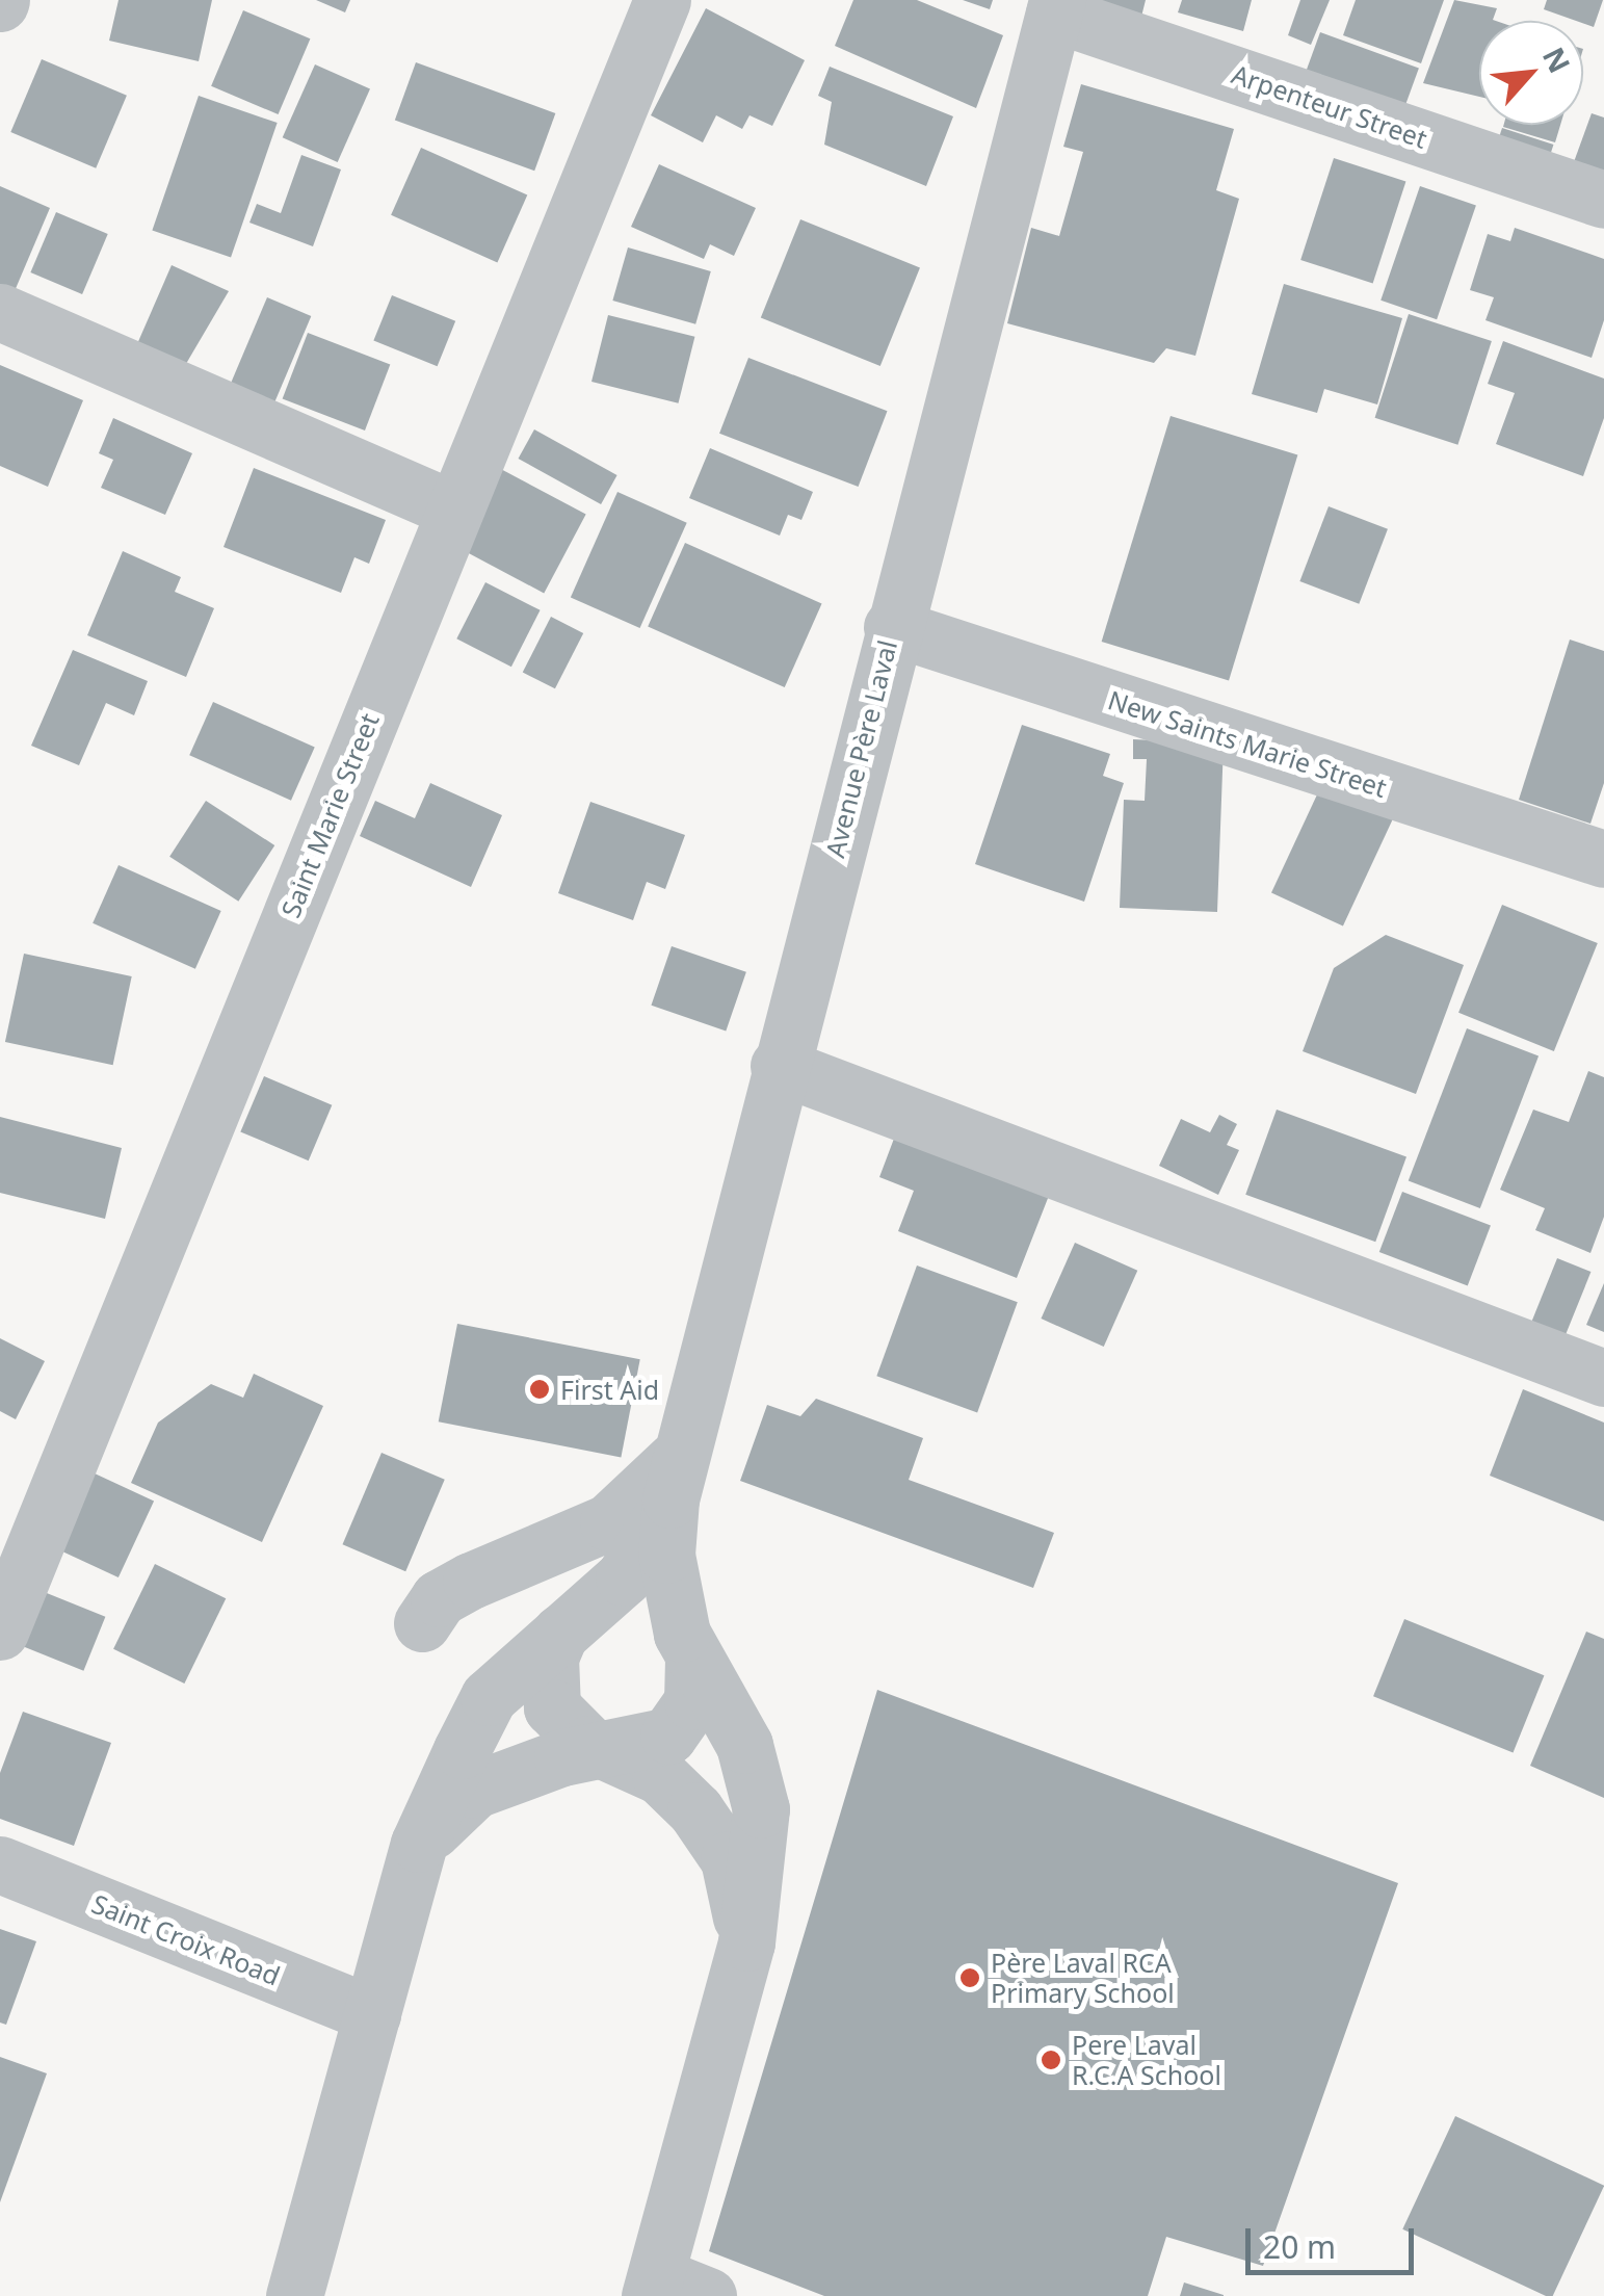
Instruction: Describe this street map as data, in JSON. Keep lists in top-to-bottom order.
{
  "streets": {
    "street": [
      "Arpenteur Street",
      "New Saints Marie Street",
      "Avenue Père Laval",
      "Saint Marie Street",
      "Saint Croix Road"
    ]
  },
  "crossings": [
    ["Arpenteur Street", "Avenue Père Laval"],
    ["New Saints Marie Street", "Avenue Père Laval"]
  ],
  "places": ["First Aid", "Père Laval RCA Primary School", "Pere Laval R.C.A School"],
  "scale_bar": "20 m",
  "north": "top right"
}
